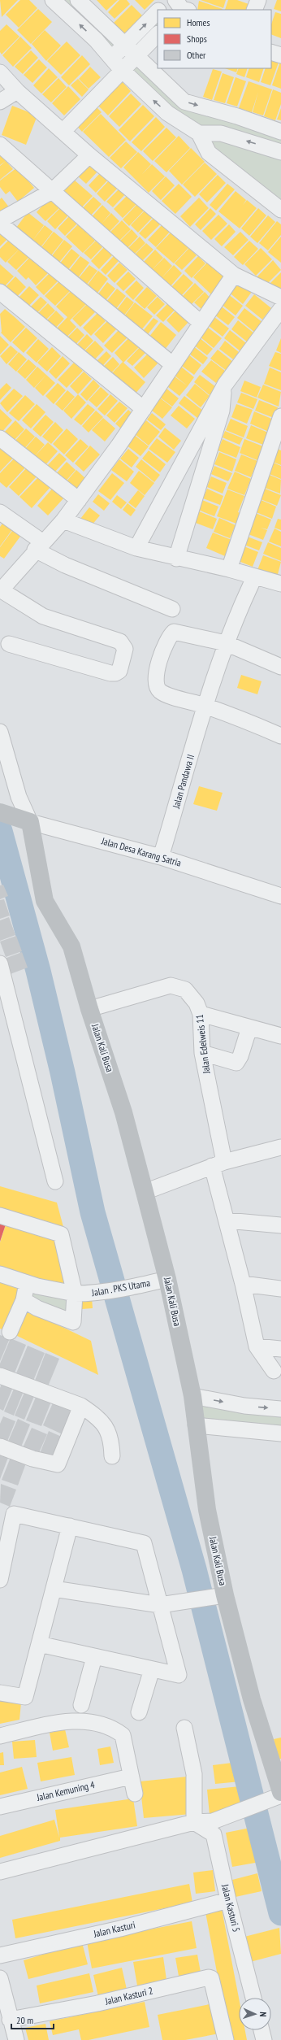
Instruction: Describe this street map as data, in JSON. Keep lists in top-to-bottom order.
{
  "streets": {
    "street": [
      "Jalan Pandawa II",
      "Jalan Desa Karang Satria",
      "Jalan Edelweis 11",
      "Jalan Kali Busa",
      "Jalan . PKS Utama",
      "Jalan Kemuning 4",
      "Jalan Kasturi 5",
      "Jalan Kasturi",
      "Jalan Kasturi 2"
    ]
  },
  "crossings": [
    ["Jalan Pandawa II", "Jalan Desa Karang Satria"],
    ["Jalan Desa Karang Satria", "Jalan Kali Busa"],
    ["Jalan Edelweis 11", "Jalan Kali Busa"],
    ["Jalan Kali Busa", "Jalan . PKS Utama"],
    ["Jalan Kasturi 5", "Jalan Kasturi"]
  ],
  "legend": ["Homes", "Shops", "Other"],
  "scale_bar": "20 m",
  "north": "right"
}
